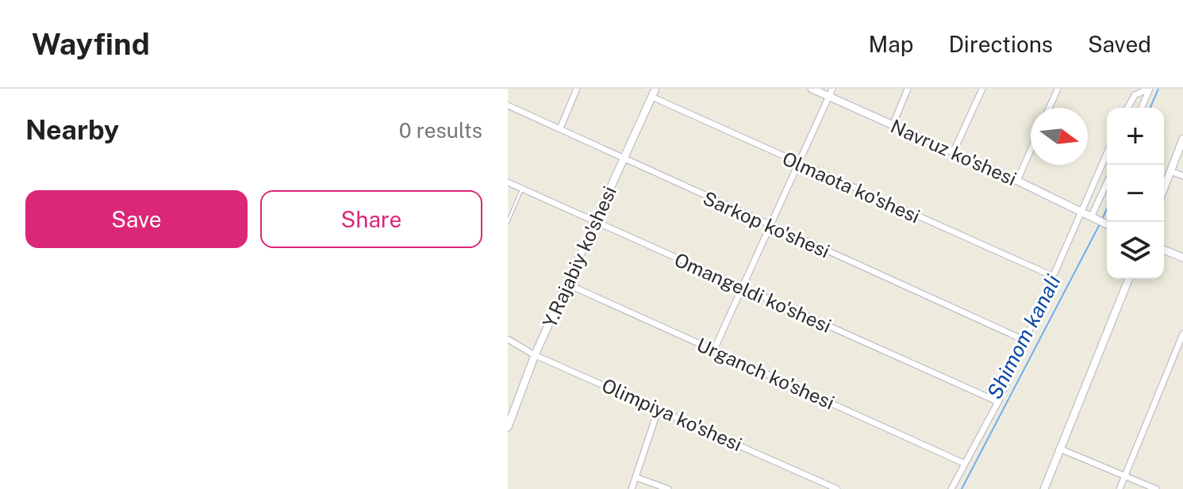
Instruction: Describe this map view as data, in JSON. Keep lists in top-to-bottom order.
{
  "streets": {
    "street": [
      "Navruz ko'shesi",
      "Olmaota ko'shesi",
      "Sarkop ko'shesi",
      "Y.Rajabiy ko'shesi",
      "Omangeldi ko'shesi",
      "Urganch ko'shesi",
      "Olimpiya ko'shesi"
    ]
  },
  "crossings": [
    ["Olmaota ko'shesi", "Y.Rajabiy ko'shesi"],
    ["Sarkop ko'shesi", "Y.Rajabiy ko'shesi"],
    ["Y.Rajabiy ko'shesi", "Omangeldi ko'shesi"],
    ["Y.Rajabiy ko'shesi", "Urganch ko'shesi"],
    ["Y.Rajabiy ko'shesi", "Olimpiya ko'shesi"]
  ],
  "water": ["Shimom kanali"],
  "north": "right",
  "page": {
    "header": "Wayfind",
    "nav": ["Map", "Directions", "Saved"],
    "heading": ["Nearby", "0 results"],
    "map_buttons": ["+", "−"],
    "buttons": ["Save", "Share"]
  }
}
